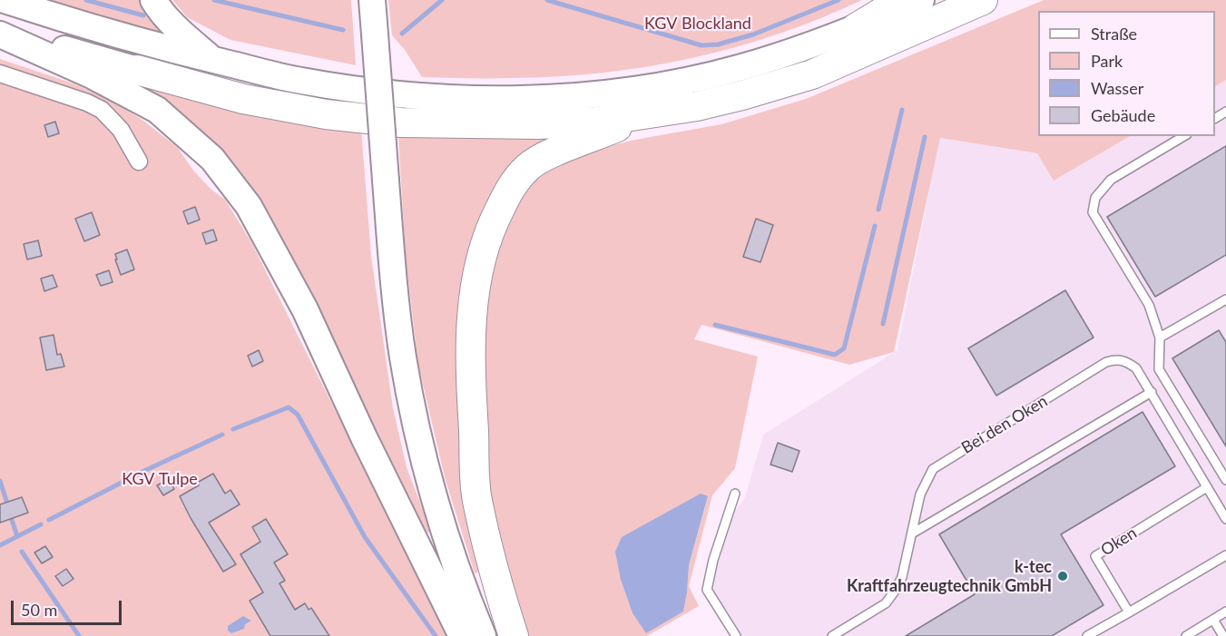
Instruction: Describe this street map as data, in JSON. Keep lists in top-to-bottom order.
{
  "streets": {
    "lane": ["Bei den Oken", "Oken"]
  },
  "crossings": [
    ["Bei den Oken", "Oken"]
  ],
  "parks": ["KGV Blockland", "KGV Tulpe"],
  "places": ["k-tec Kraftfahrzeugtechnik GmbH"],
  "legend": [
    "Straße",
    "Park",
    "Wasser",
    "Gebäude"
  ],
  "scale_bar": "50 m"
}
